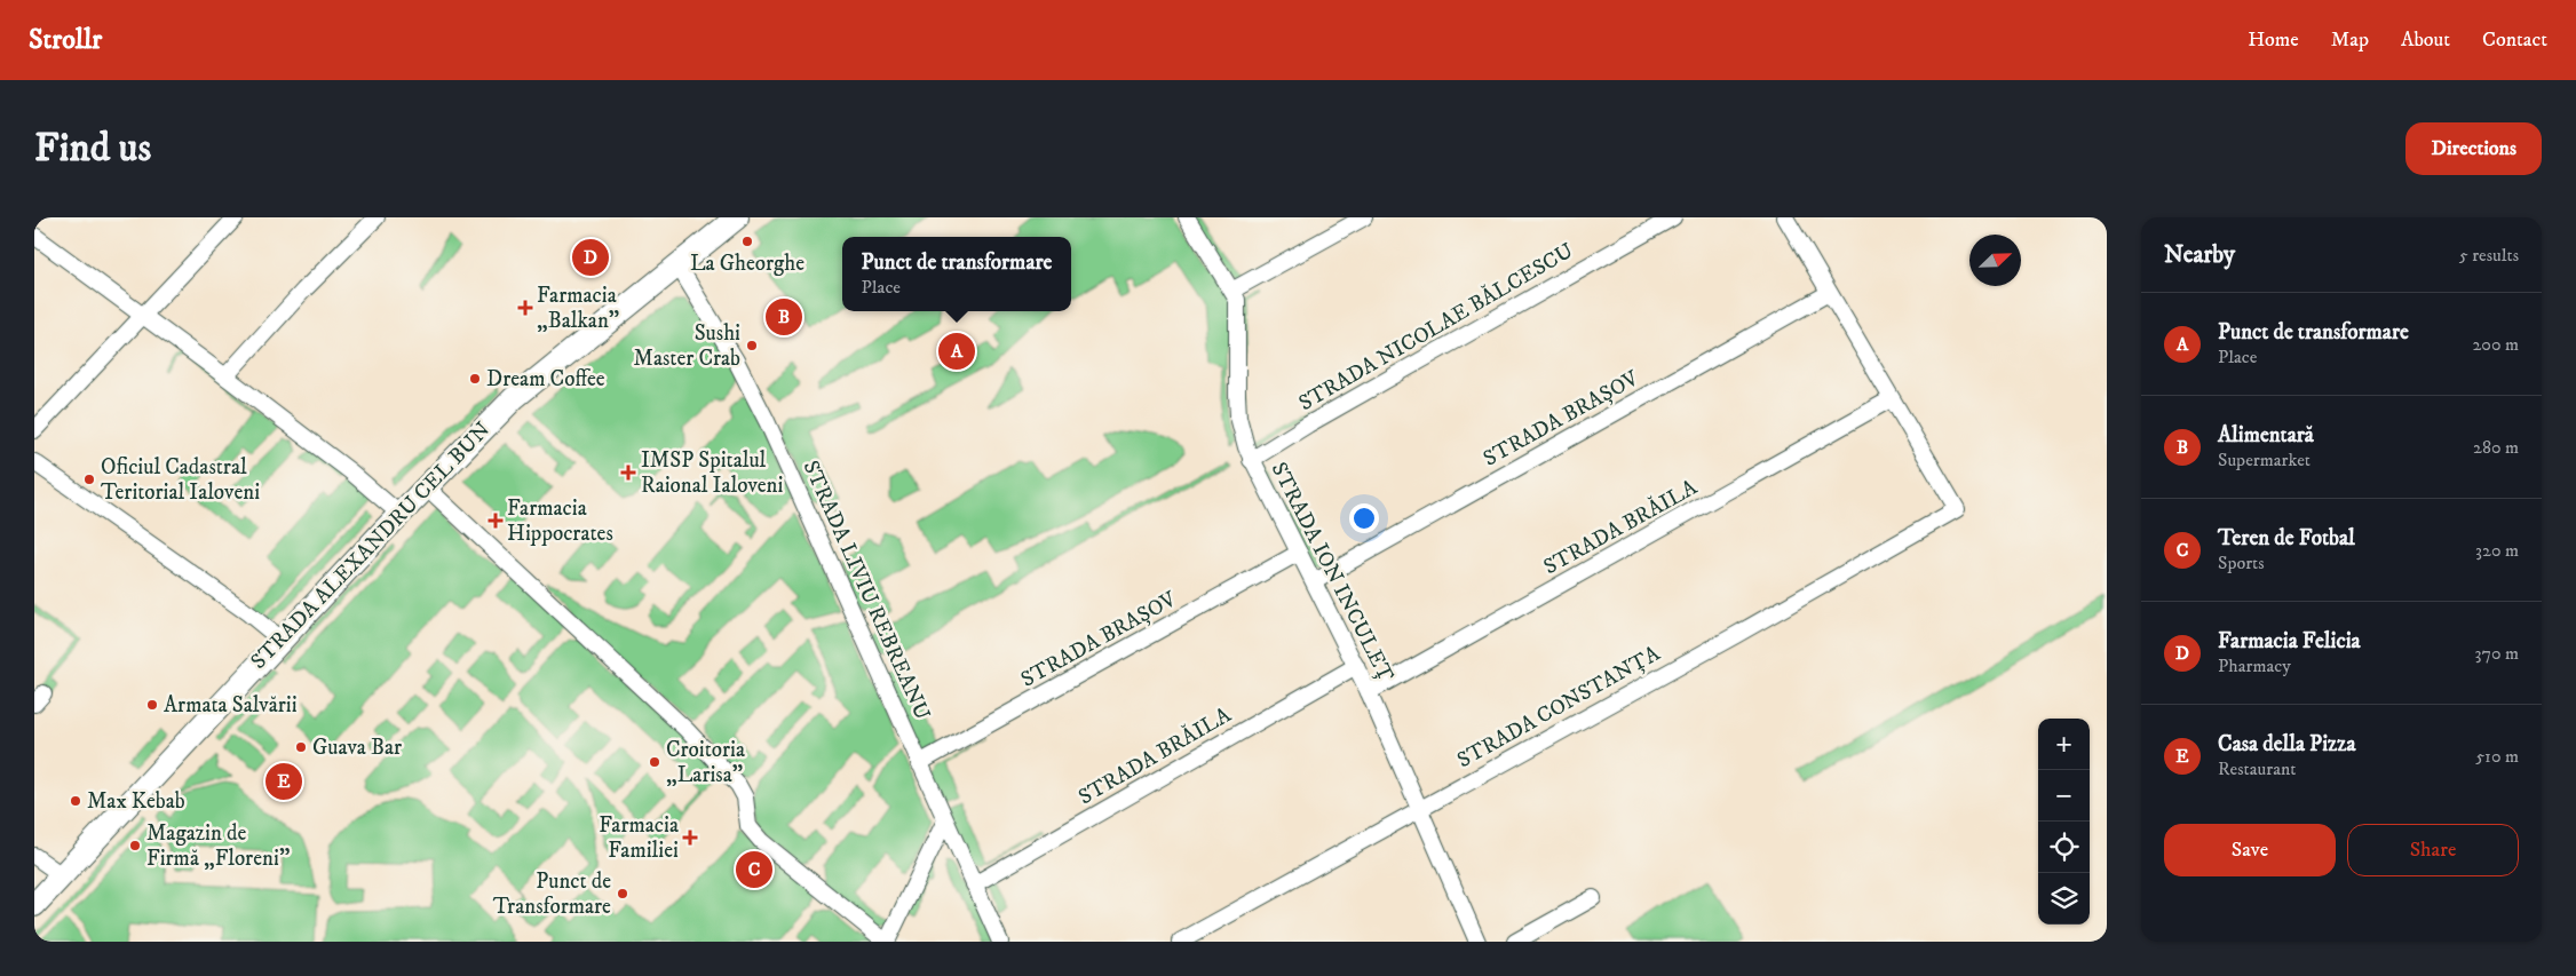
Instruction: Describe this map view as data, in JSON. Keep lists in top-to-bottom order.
{
  "streets": {
    "main road": ["STRADA ALEXANDRU CEL BUN"],
    "street": [
      "STRADA NICOLAE BĂLCESCU",
      "STRADA BRAȘOV",
      "STRADA BRĂILA",
      "STRADA ION INCULEȚ",
      "STRADA LIVIU REBREANU",
      "STRADA CONSTANȚA"
    ]
  },
  "crossings": [
    ["STRADA NICOLAE BĂLCESCU", "STRADA ION INCULEȚ"],
    ["STRADA BRAȘOV", "STRADA ION INCULEȚ"],
    ["STRADA BRAȘOV", "STRADA LIVIU REBREANU"],
    ["STRADA BRĂILA", "STRADA ION INCULEȚ"],
    ["STRADA BRĂILA", "STRADA LIVIU REBREANU"],
    ["STRADA BRĂILA", "STRADA CONSTANȚA"],
    ["STRADA ALEXANDRU CEL BUN", "STRADA LIVIU REBREANU"],
    ["STRADA ION INCULEȚ", "STRADA CONSTANȚA"]
  ],
  "places": {
    "other": [
      "La Gheorghe",
      "Sushi Master Crab",
      "Dream Coffee",
      "Oficiul Cadastral Teritorial Ialoveni",
      "Armata Salvării",
      "Guava Bar",
      "Croitoria „Larisa”",
      "Max Kebab",
      "Magazin de Firmă „Floreni”",
      "Punct de Transformare"
    ],
    "health": [
      "Farmacia „Balkan”",
      "IMSP Spitalul Raional Ialoveni",
      "Farmacia Hippocrates",
      "Farmacia Familiei"
    ]
  },
  "north": "top right",
  "page": {
    "header": "Strollr",
    "nav": [
      "Home",
      "Map",
      "About",
      "Contact"
    ],
    "buttons": [
      "Directions",
      ["Save", "Share"]
    ],
    "title": "Find us",
    "heading": ["Nearby", "5 results"],
    "popup": ["Punct de transformare", "Place"],
    "pins": [
      "D",
      "B",
      "A",
      "E",
      "C"
    ],
    "list": [
      {
        "mark": "A",
        "name": "Punct de transformare",
        "note": "Place",
        "value": "200 m"
      },
      {
        "mark": "B",
        "name": "Alimentară",
        "note": "Supermarket",
        "value": "280 m"
      },
      {
        "mark": "C",
        "name": "Teren de Fotbal",
        "note": "Sports",
        "value": "320 m"
      },
      {
        "mark": "D",
        "name": "Farmacia Felicia",
        "note": "Pharmacy",
        "value": "370 m"
      },
      {
        "mark": "E",
        "name": "Casa della Pizza",
        "note": "Restaurant",
        "value": "510 m"
      }
    ],
    "map_buttons": ["+", "−"]
  }
}
